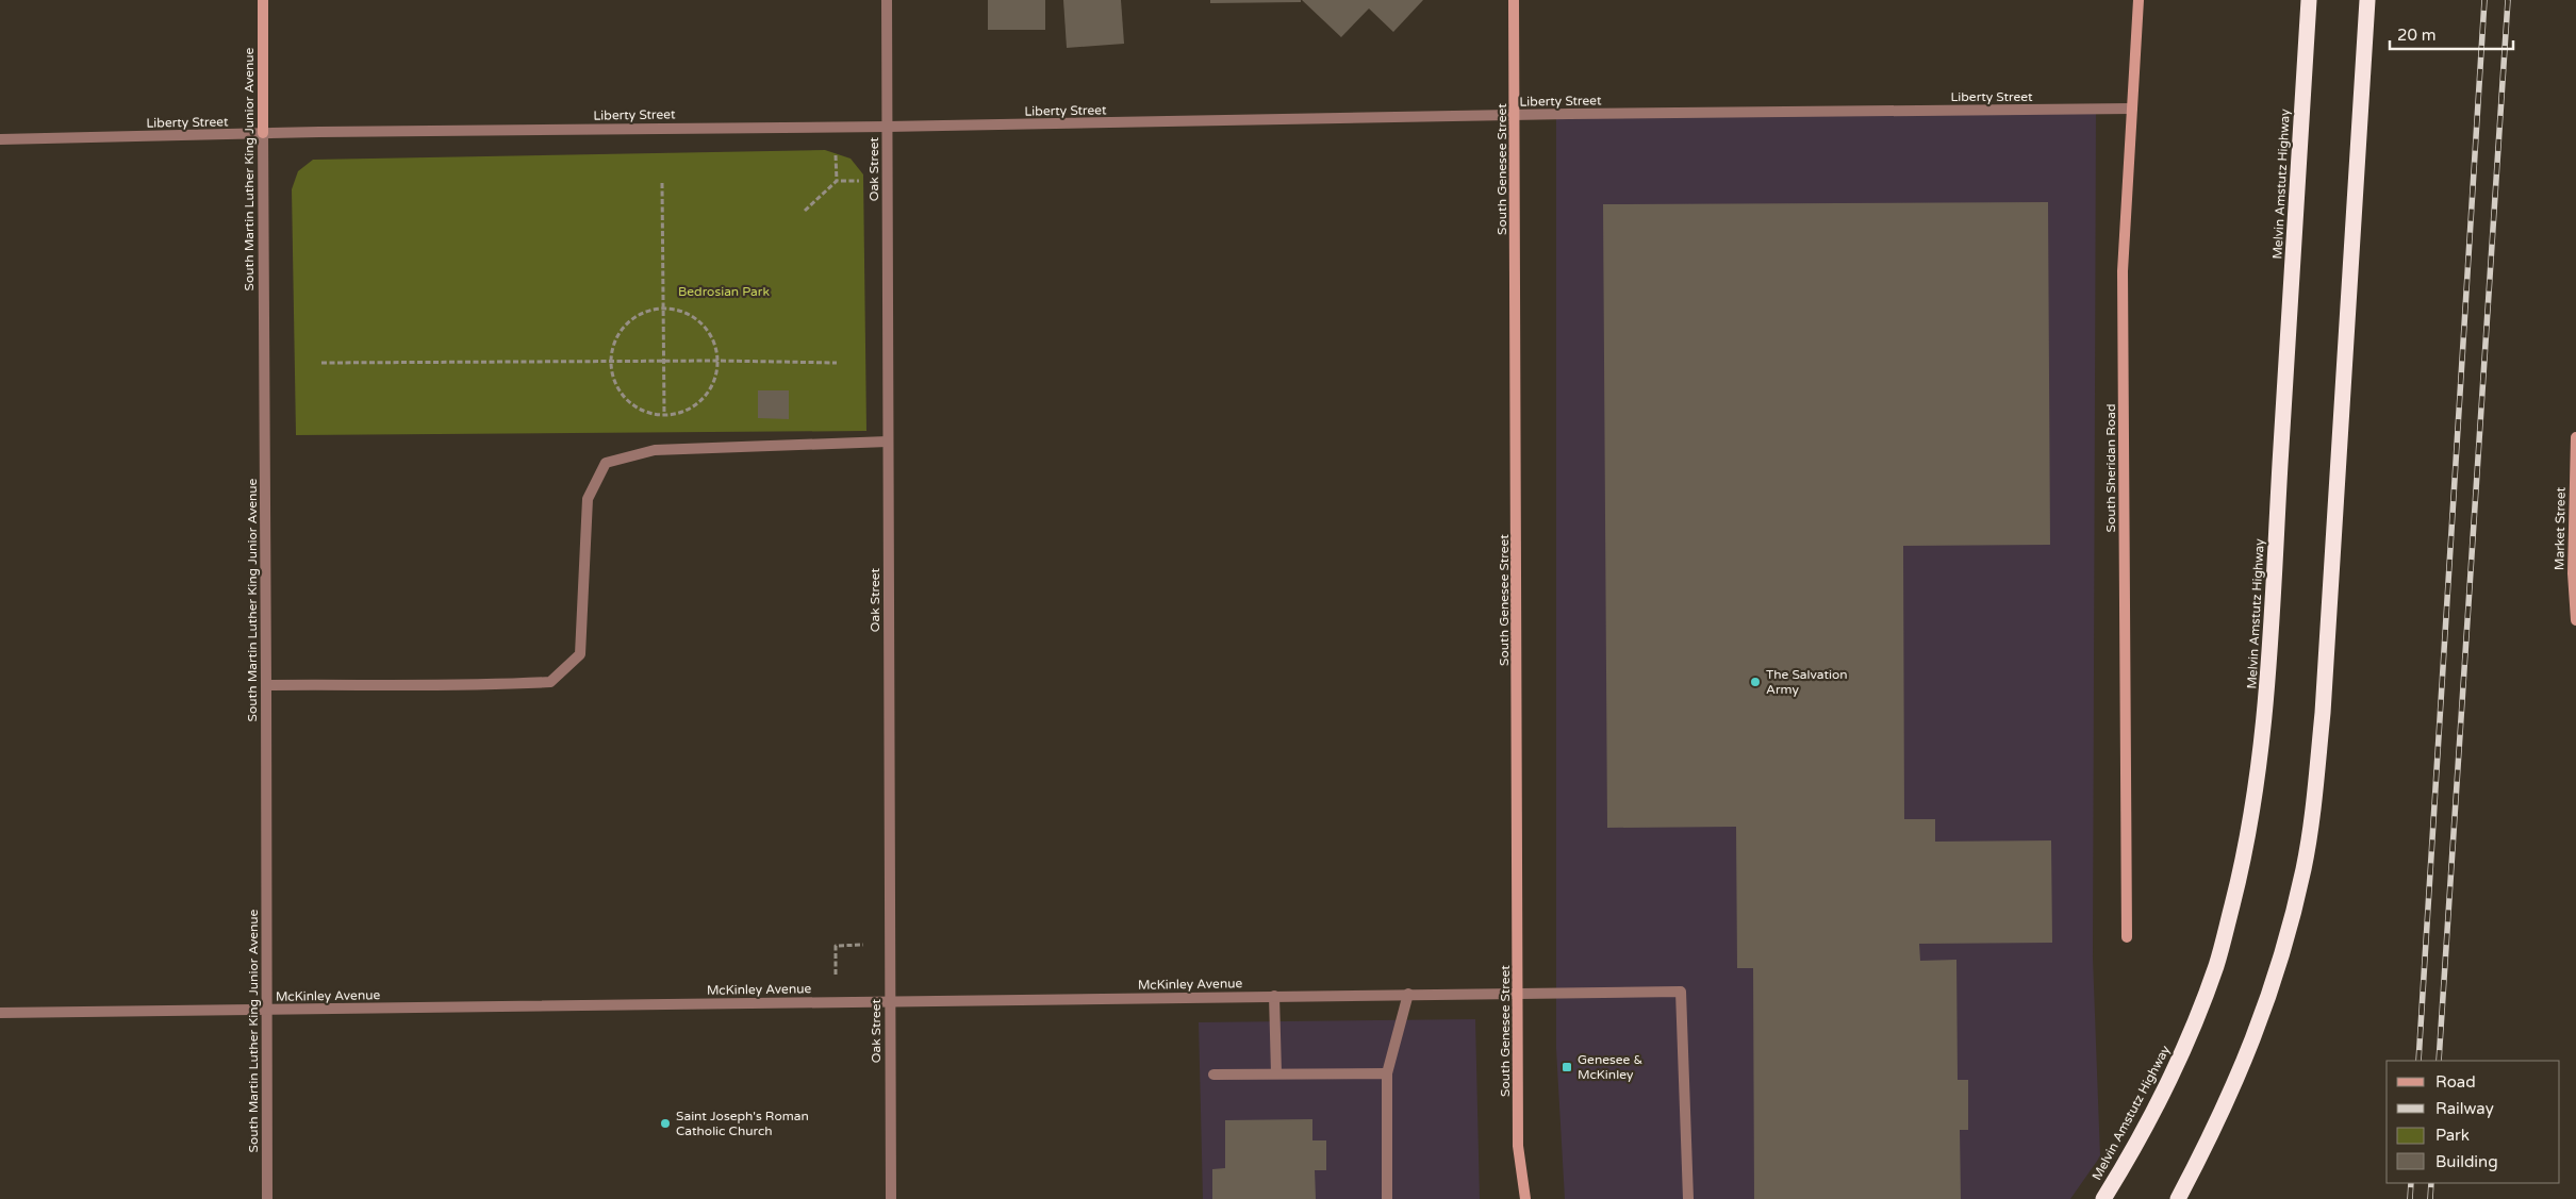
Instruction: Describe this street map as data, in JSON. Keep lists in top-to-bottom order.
{
  "streets": {
    "highway": ["Melvin Amstutz Highway"],
    "street": [
      "Liberty Street",
      "South Martin Luther King Junior Avenue",
      "Oak Street",
      "South Genesee Street",
      "South Sheridan Road",
      "Market Street",
      "McKinley Avenue"
    ]
  },
  "crossings": [
    ["Liberty Street", "South Martin Luther King Junior Avenue"],
    ["Liberty Street", "Oak Street"],
    ["Liberty Street", "South Genesee Street"],
    ["Liberty Street", "South Sheridan Road"],
    ["South Martin Luther King Junior Avenue", "McKinley Avenue"],
    ["Oak Street", "McKinley Avenue"],
    ["South Genesee Street", "McKinley Avenue"]
  ],
  "parks": ["Bedrosian Park"],
  "places": {
    "other": ["The Salvation Army", "Saint Joseph's Roman Catholic Church"],
    "transit": ["Genesee & McKinley"]
  },
  "legend": [
    "Road",
    "Railway",
    "Park",
    "Building"
  ],
  "scale_bar": "20 m"
}
